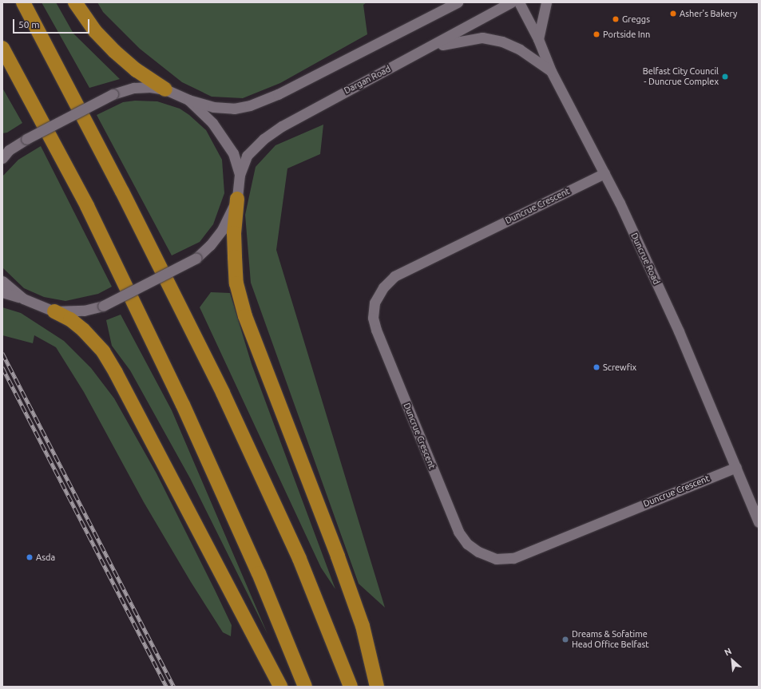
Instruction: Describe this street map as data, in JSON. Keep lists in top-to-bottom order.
{
  "streets": {
    "street": ["Dargan Road", "Duncrue Crescent", "Duncrue Road"]
  },
  "crossings": [
    ["Duncrue Crescent", "Duncrue Road"]
  ],
  "places": [
    "Asher's Bakery",
    "Greggs",
    "Portside Inn",
    "Belfast City Council - Duncrue Complex",
    "Screwfix",
    "Asda",
    "Dreams & Sofatime Head Office Belfast"
  ],
  "scale_bar": "50 m",
  "north": "top left"
}
